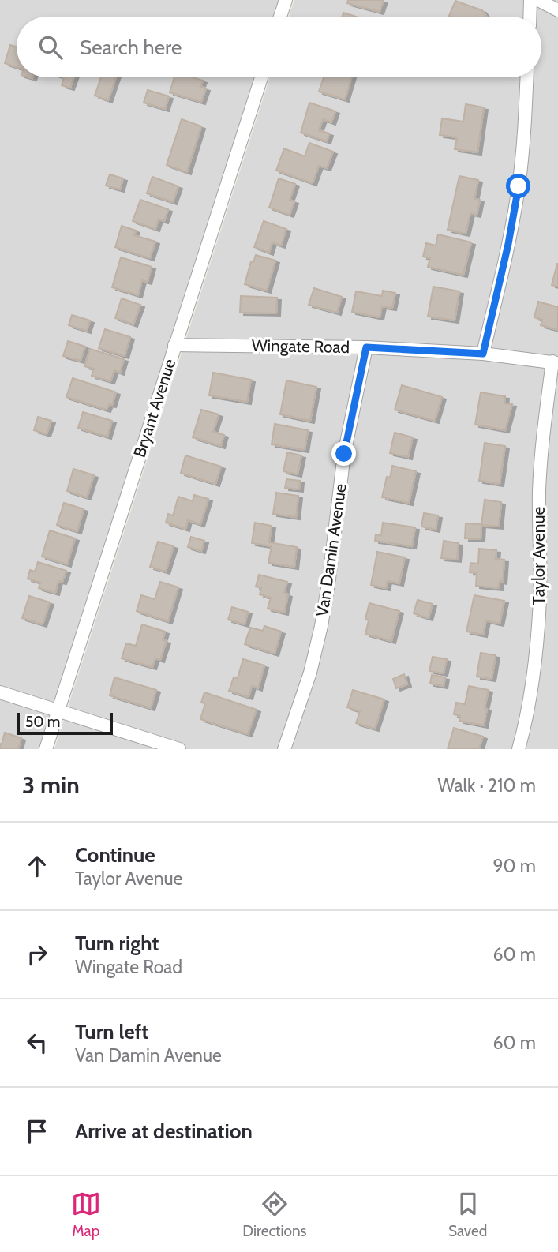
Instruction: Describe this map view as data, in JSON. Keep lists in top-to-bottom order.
{
  "streets": {
    "street": [
      "Wingate Road",
      "Bryant Avenue",
      "Van Damin Avenue",
      "Taylor Avenue"
    ]
  },
  "crossings": [
    ["Wingate Road", "Bryant Avenue"],
    ["Wingate Road", "Van Damin Avenue"],
    ["Wingate Road", "Taylor Avenue"]
  ],
  "scale_bar": "50 m",
  "page": {
    "search": "Search here",
    "scale": "50 m",
    "heading": ["3 min", "Walk · 210 m"],
    "list": [
      ["Continue", "Taylor Avenue", "90 m"],
      ["Turn right", "Wingate Road", "60 m"],
      ["Turn left", "Van Damin Avenue", "60 m"],
      "Arrive at destination"
    ],
    "nav": ["Map", "Directions", "Saved"]
  }
}
